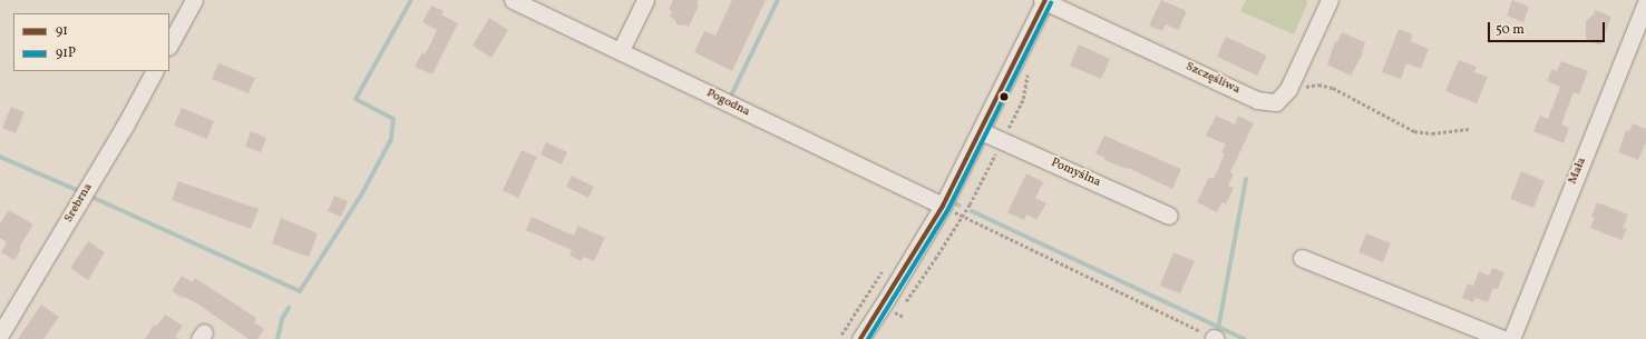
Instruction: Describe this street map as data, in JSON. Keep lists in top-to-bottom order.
{
  "streets": {
    "street": [
      "Szczęśliwa",
      "Pogodna",
      "Mała",
      "Pomyślna",
      "Srebrna"
    ]
  },
  "lines": ["transit line 91", "transit line 91P"],
  "legend": ["91", "91P"],
  "scale_bar": "50 m"
}
